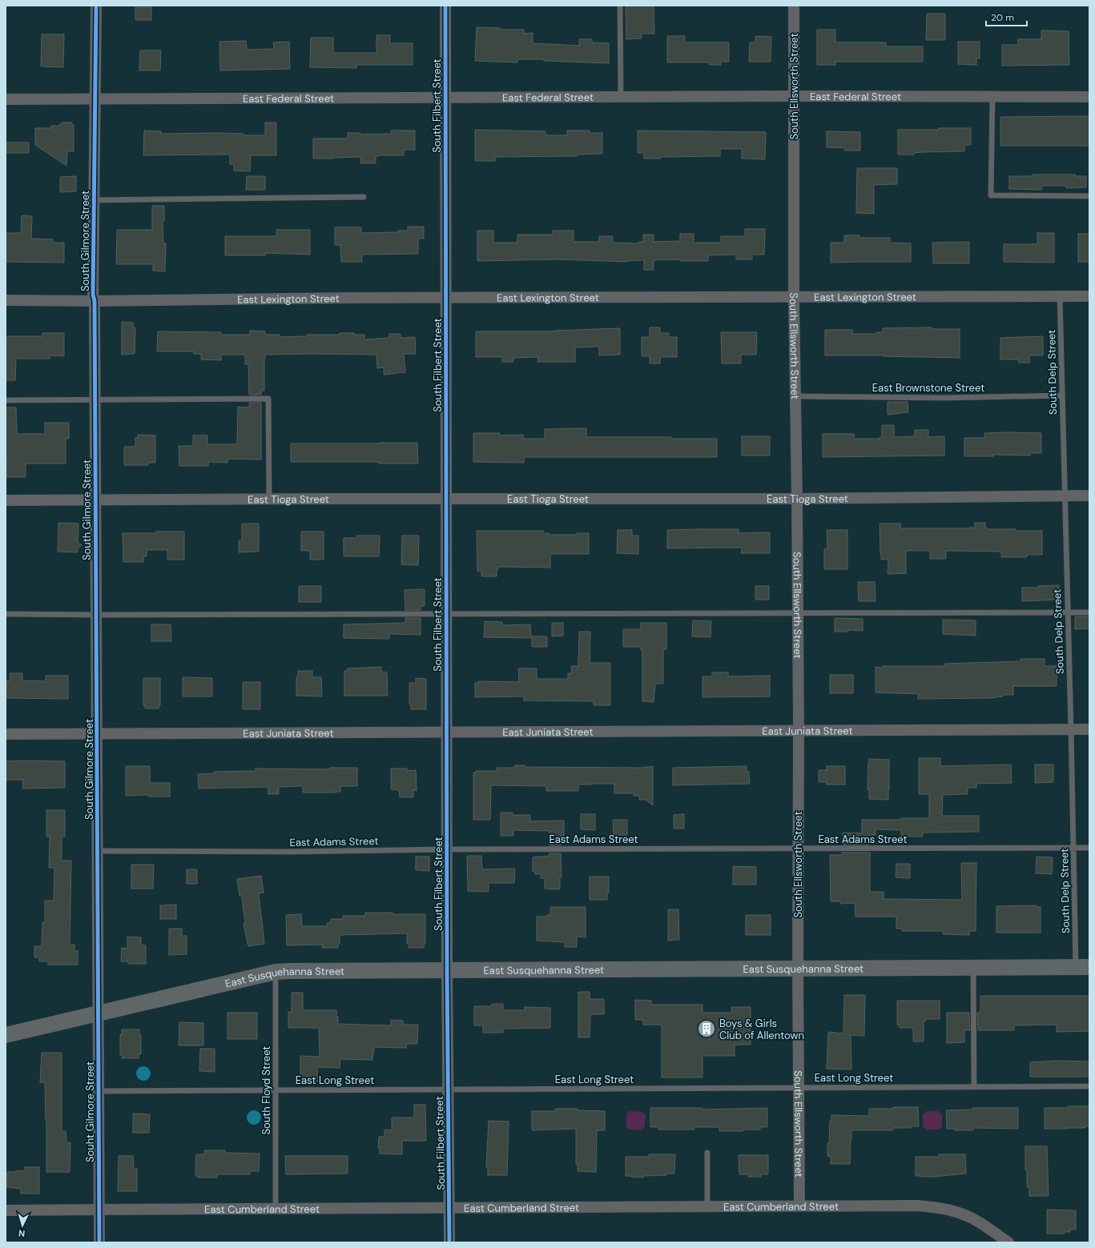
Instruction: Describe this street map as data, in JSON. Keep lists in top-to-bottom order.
{
  "streets": {
    "main road": ["East Susquehanna Street"],
    "street": [
      "South Ellsworth Street",
      "East Federal Street",
      "South Filbert Street",
      "South Gilmore Street",
      "East Lexington Street",
      "East Tioga Street",
      "East Juniata Street",
      "Souht Gilmore Street",
      "East Cumberland Street"
    ],
    "lane": [
      "South Delp Street",
      "East Brownstone Street",
      "East Adams Street",
      "East Long Street",
      "South Floyd Street"
    ]
  },
  "crossings": [
    ["South Ellsworth Street", "East Federal Street"],
    ["South Ellsworth Street", "East Lexington Street"],
    ["South Ellsworth Street", "East Brownstone Street"],
    ["South Ellsworth Street", "East Tioga Street"],
    ["South Ellsworth Street", "East Juniata Street"],
    ["South Ellsworth Street", "East Adams Street"],
    ["South Ellsworth Street", "East Susquehanna Street"],
    ["South Ellsworth Street", "East Long Street"],
    ["South Ellsworth Street", "East Cumberland Street"],
    ["East Federal Street", "South Filbert Street"],
    ["East Federal Street", "South Gilmore Street"],
    ["South Filbert Street", "East Lexington Street"],
    ["South Filbert Street", "East Tioga Street"],
    ["South Filbert Street", "East Juniata Street"],
    ["South Filbert Street", "East Adams Street"],
    ["South Filbert Street", "East Susquehanna Street"],
    ["South Filbert Street", "East Long Street"],
    ["South Filbert Street", "East Cumberland Street"],
    ["South Gilmore Street", "East Lexington Street"],
    ["South Gilmore Street", "East Tioga Street"],
    ["South Gilmore Street", "East Juniata Street"],
    ["South Gilmore Street", "East Adams Street"],
    ["South Gilmore Street", "East Susquehanna Street"],
    ["South Gilmore Street", "Souht Gilmore Street"],
    ["East Lexington Street", "South Delp Street"],
    ["South Delp Street", "East Brownstone Street"],
    ["South Delp Street", "East Tioga Street"],
    ["South Delp Street", "East Juniata Street"],
    ["South Delp Street", "East Adams Street"],
    ["South Delp Street", "East Susquehanna Street"],
    ["East Susquehanna Street", "South Floyd Street"],
    ["East Susquehanna Street", "Souht Gilmore Street"],
    ["East Long Street", "South Floyd Street"],
    ["East Long Street", "Souht Gilmore Street"],
    ["South Floyd Street", "East Cumberland Street"],
    ["Souht Gilmore Street", "East Cumberland Street"]
  ],
  "places": {
    "building": ["Boys & Girls Club of Allentown"]
  },
  "scale_bar": "20 m",
  "north": "bottom"
}
